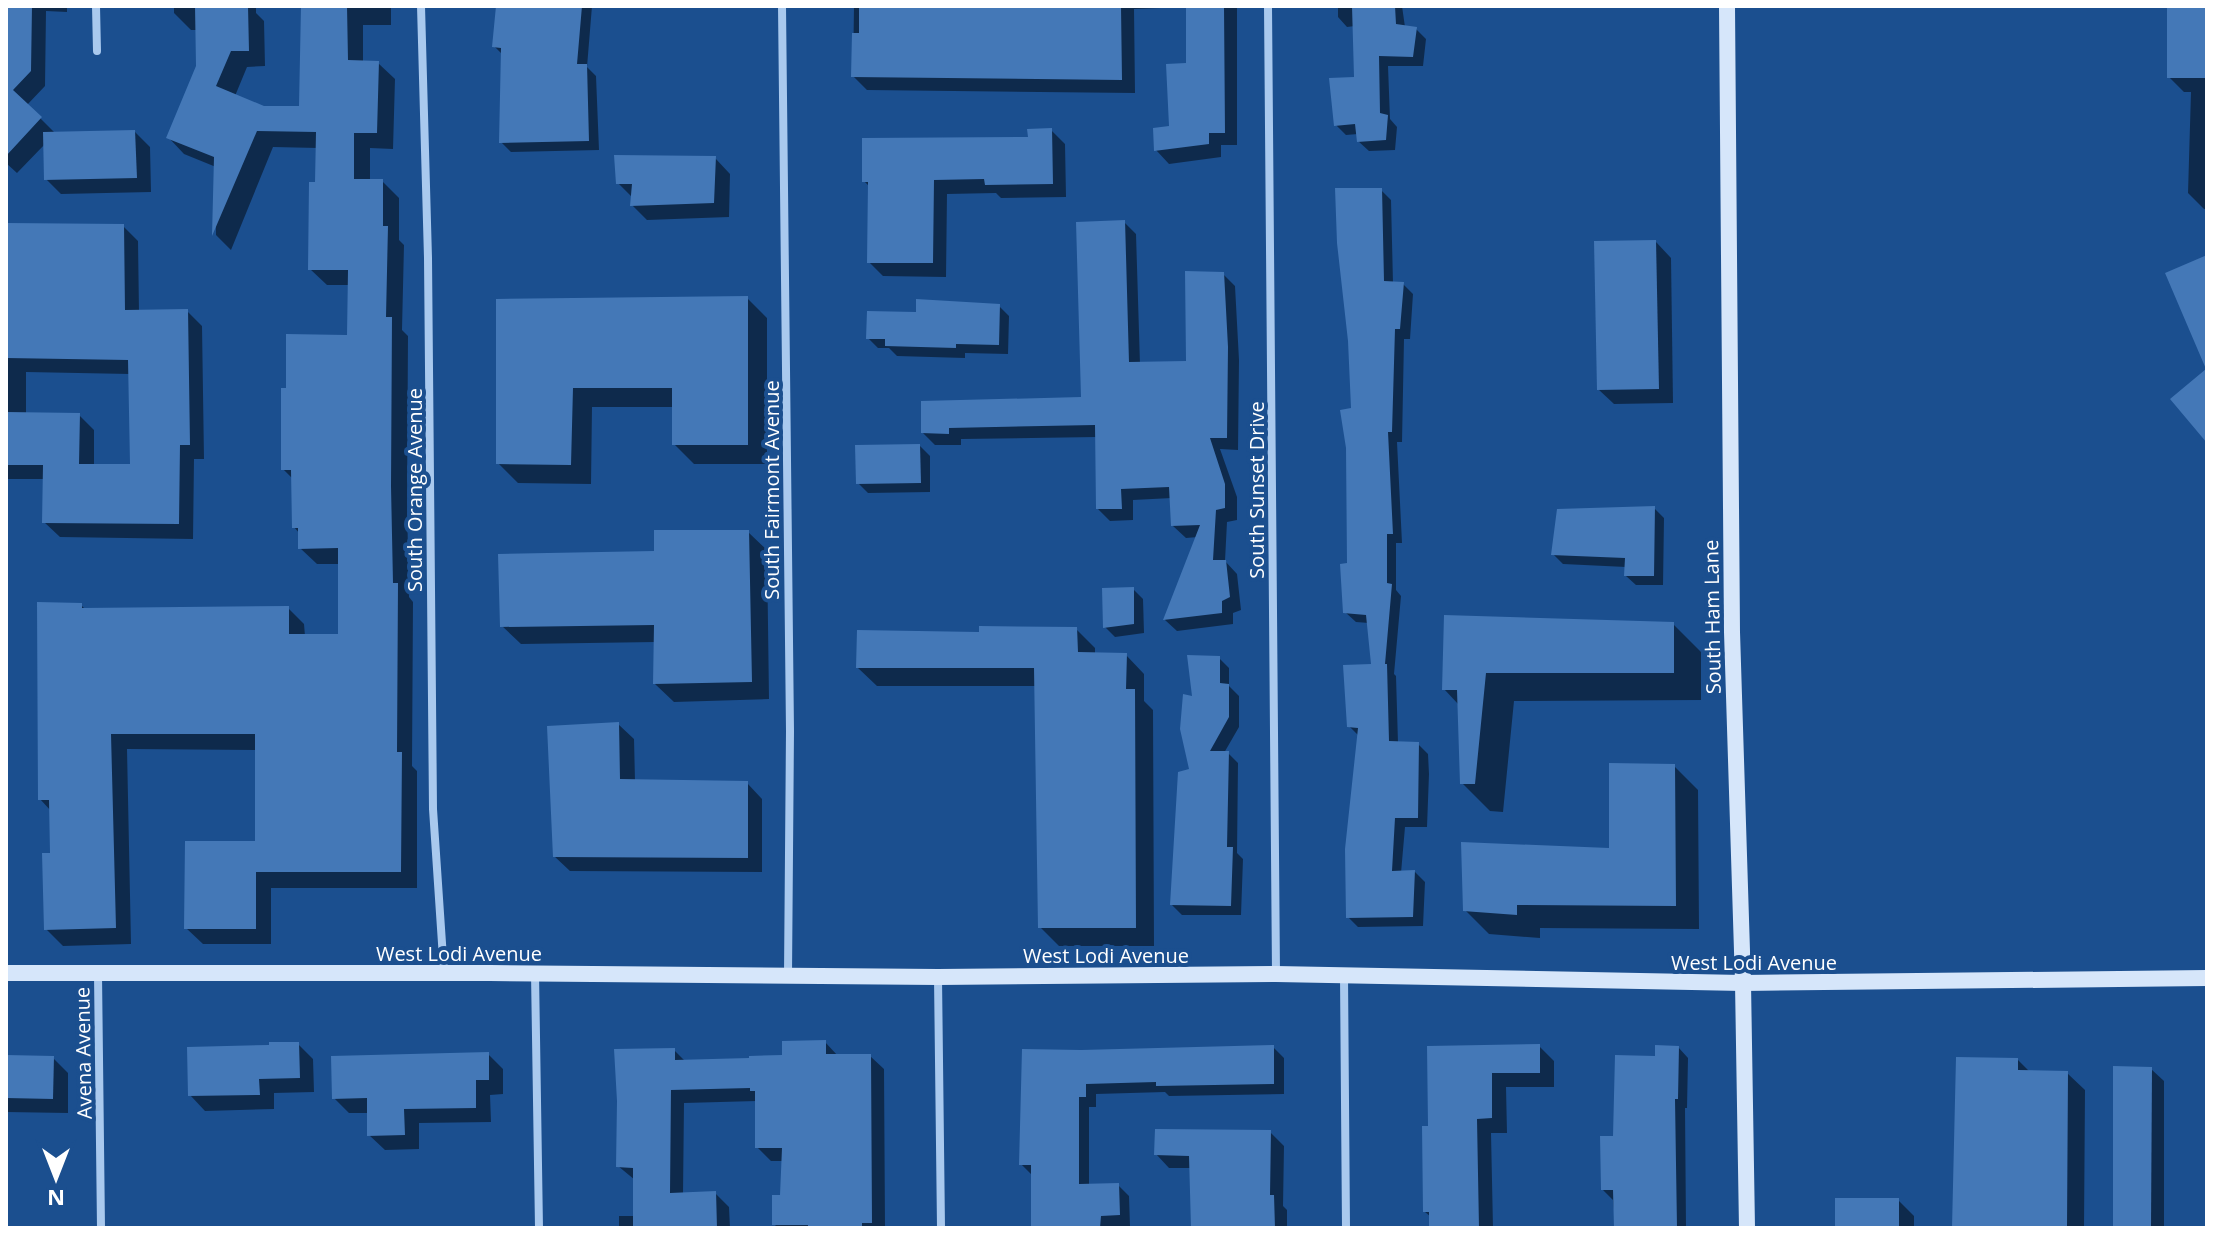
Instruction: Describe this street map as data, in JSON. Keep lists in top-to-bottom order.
{
  "streets": {
    "main road": ["South Ham Lane", "West Lodi Avenue"],
    "street": [
      "South Orange Avenue",
      "South Fairmont Avenue",
      "South Sunset Drive",
      "Avena Avenue"
    ]
  },
  "crossings": [
    ["South Orange Avenue", "West Lodi Avenue"],
    ["South Fairmont Avenue", "West Lodi Avenue"],
    ["South Sunset Drive", "West Lodi Avenue"],
    ["South Ham Lane", "West Lodi Avenue"],
    ["West Lodi Avenue", "Avena Avenue"]
  ],
  "north": "bottom"
}
